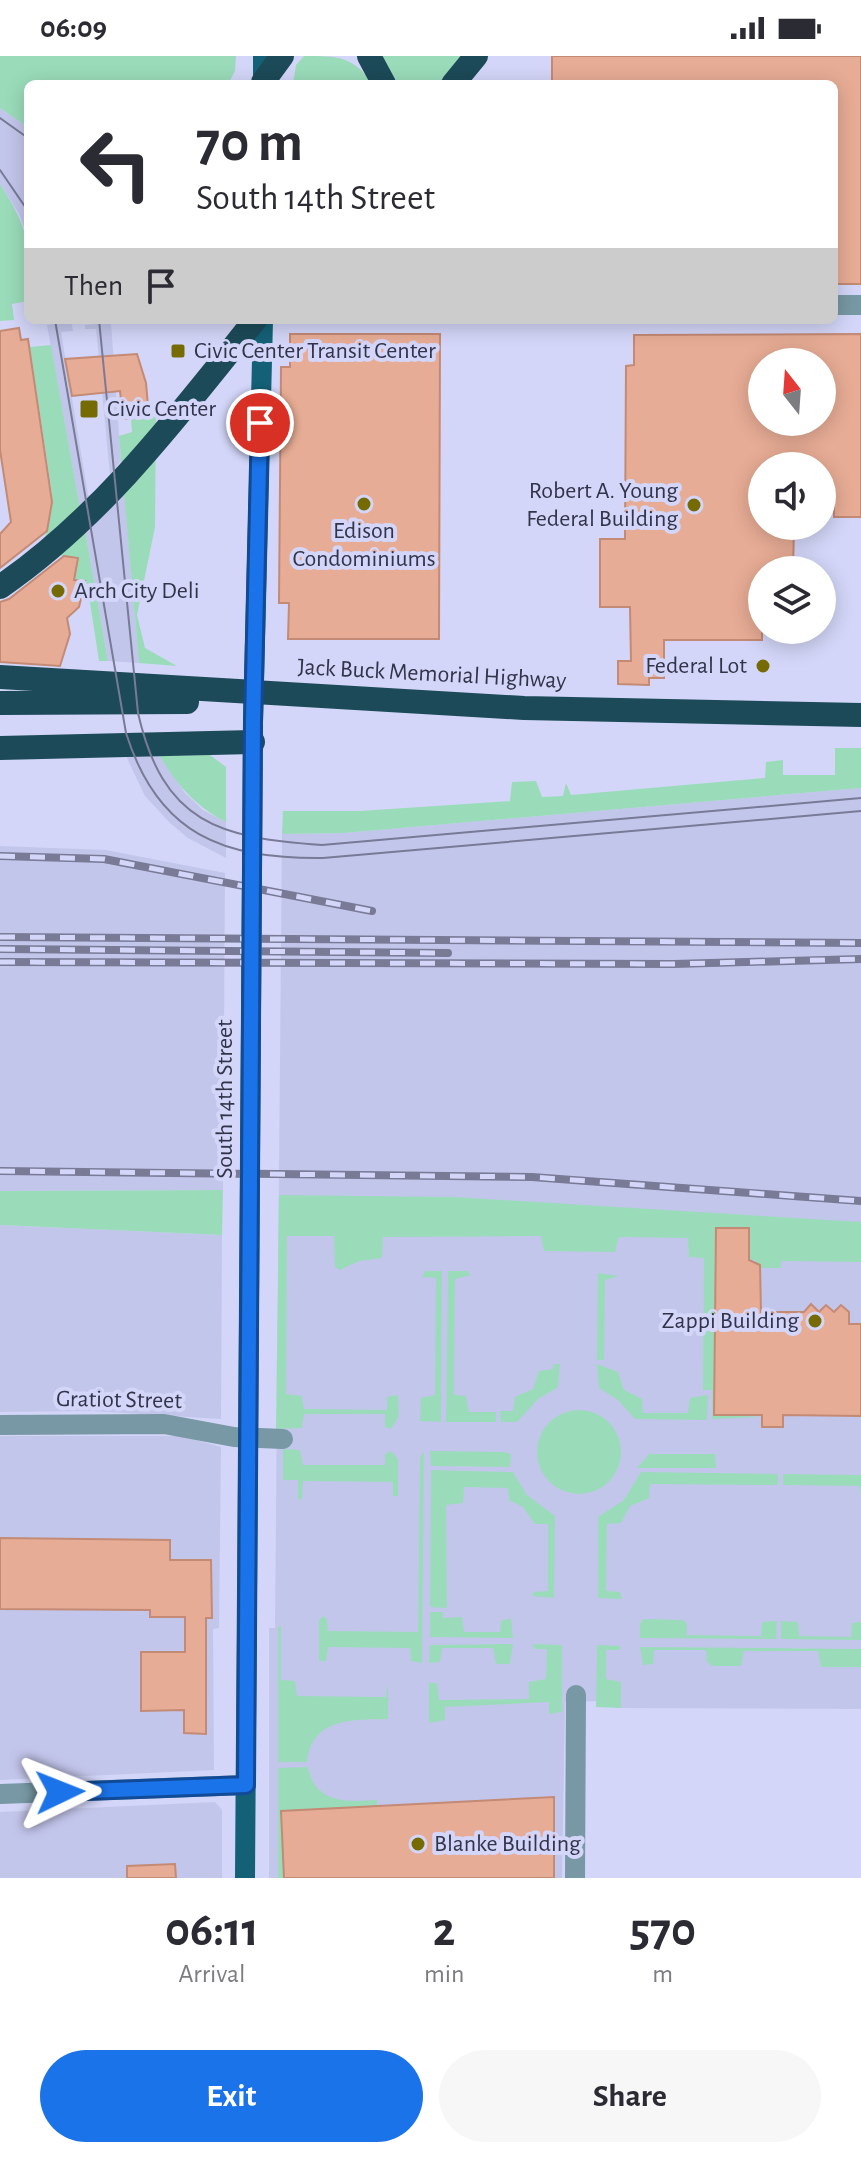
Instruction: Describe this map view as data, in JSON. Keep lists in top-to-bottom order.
{
  "streets": {
    "highway": ["Jack Buck Memorial Highway"],
    "main road": ["South 14th Street"],
    "street": ["Gratiot Street"]
  },
  "places": {
    "transit": ["Civic Center Transit Center", "Civic Center"],
    "other": [
      "Edison Condominiums",
      "Robert A. Young Federal Building",
      "Arch City Deli",
      "Federal Lot",
      "Zappi Building",
      "Blanke Building"
    ]
  },
  "north": "top",
  "page": {
    "status": "06:09",
    "turn": ["70 m", "South 14th Street"],
    "then": "Then",
    "eta": [
      "06:11",
      "Arrival",
      "2",
      "min",
      "570",
      "m"
    ],
    "buttons": ["Exit", "Share"]
  }
}
